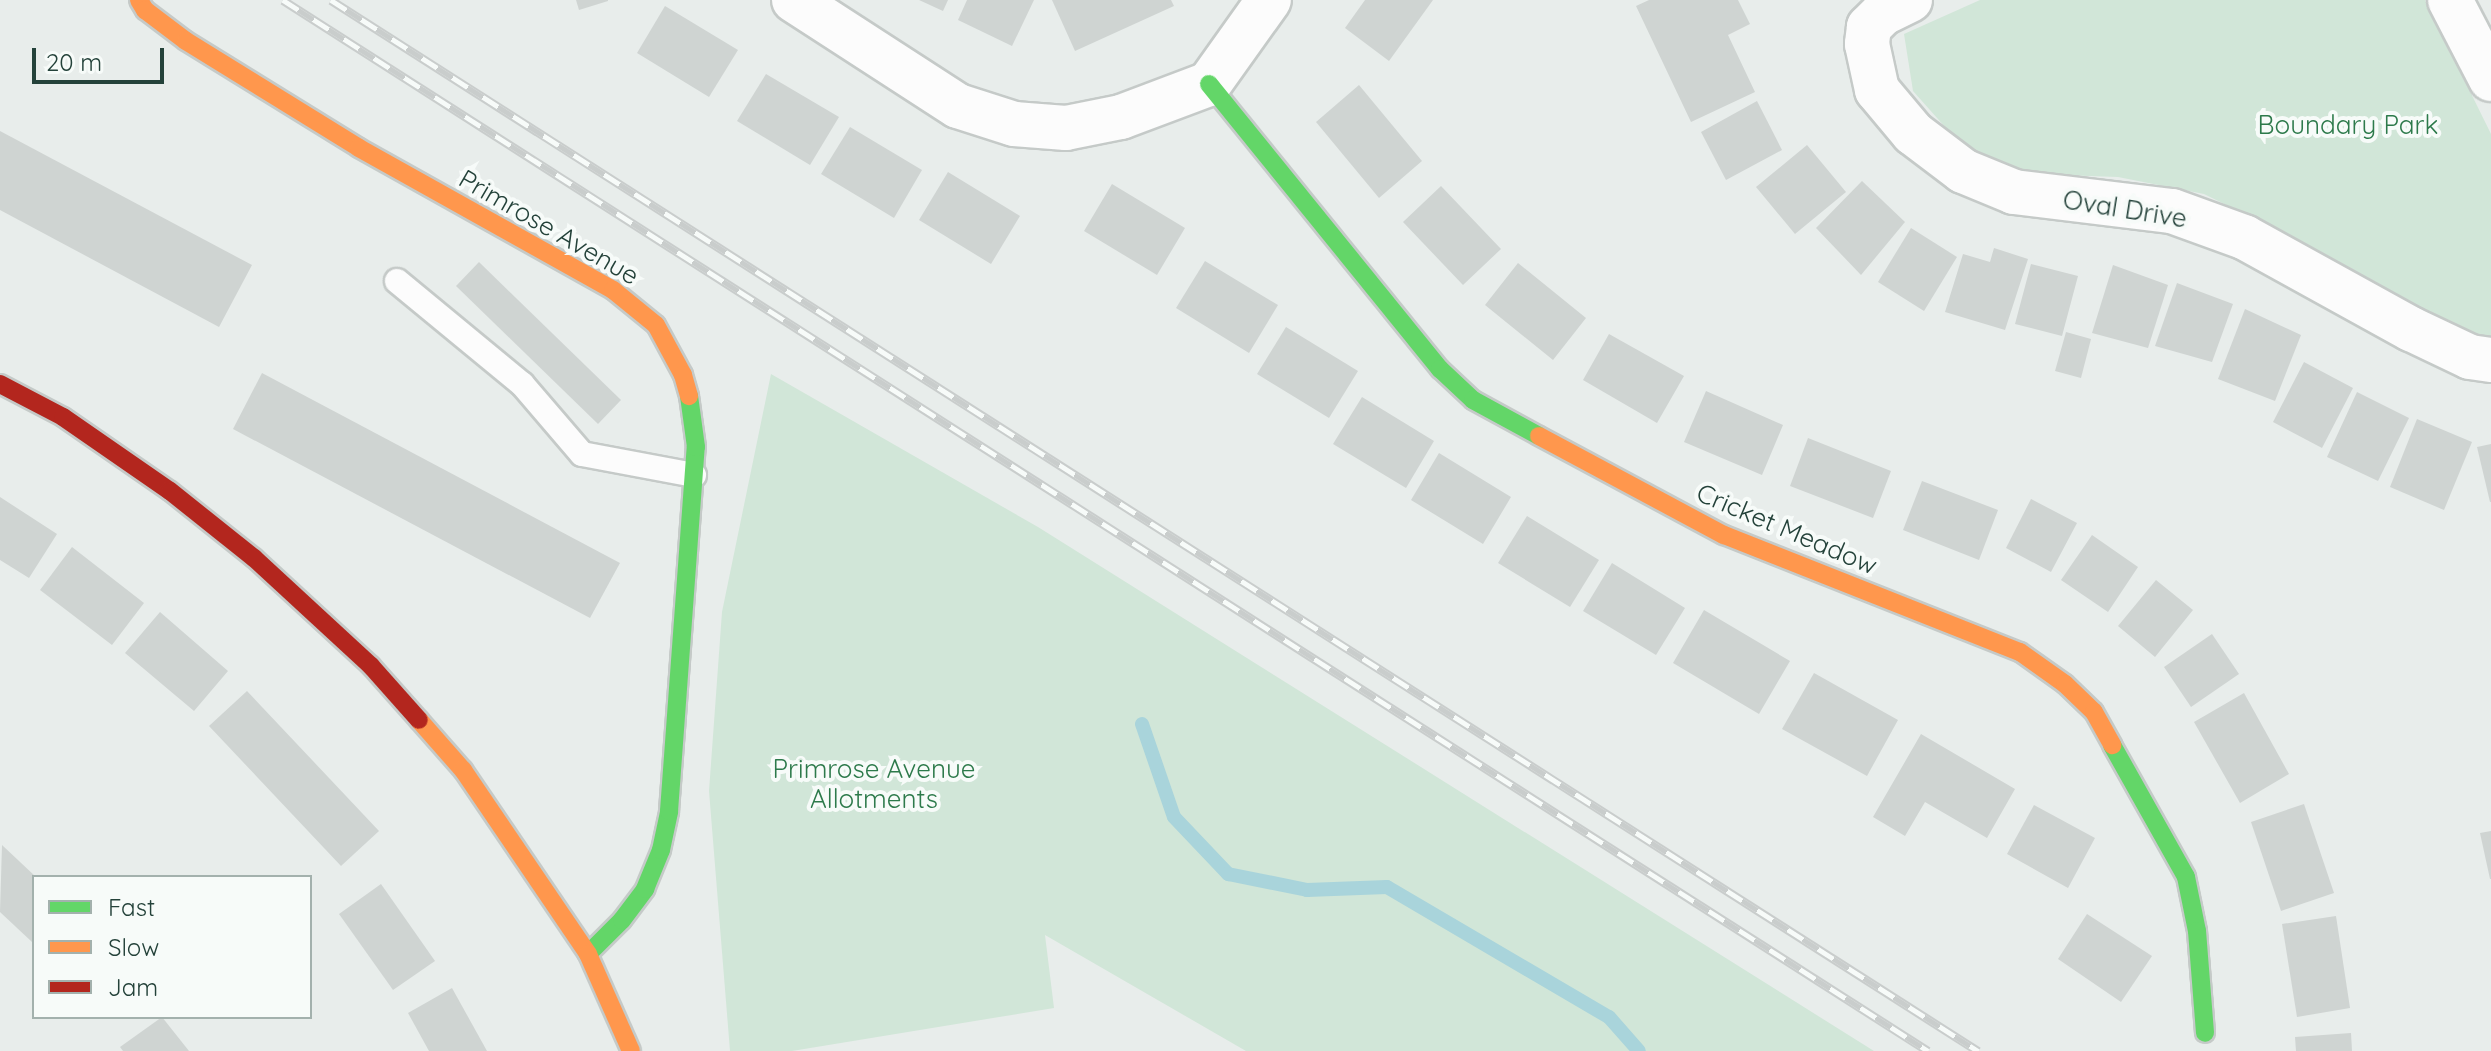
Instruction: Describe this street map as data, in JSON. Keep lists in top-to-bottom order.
{
  "streets": {
    "street": ["Oval Drive", "Primrose Avenue", "Cricket Meadow"]
  },
  "parks": ["Boundary Park", "Primrose Avenue Allotments"],
  "legend": ["Fast", "Slow", "Jam"],
  "scale_bar": "20 m"
}
